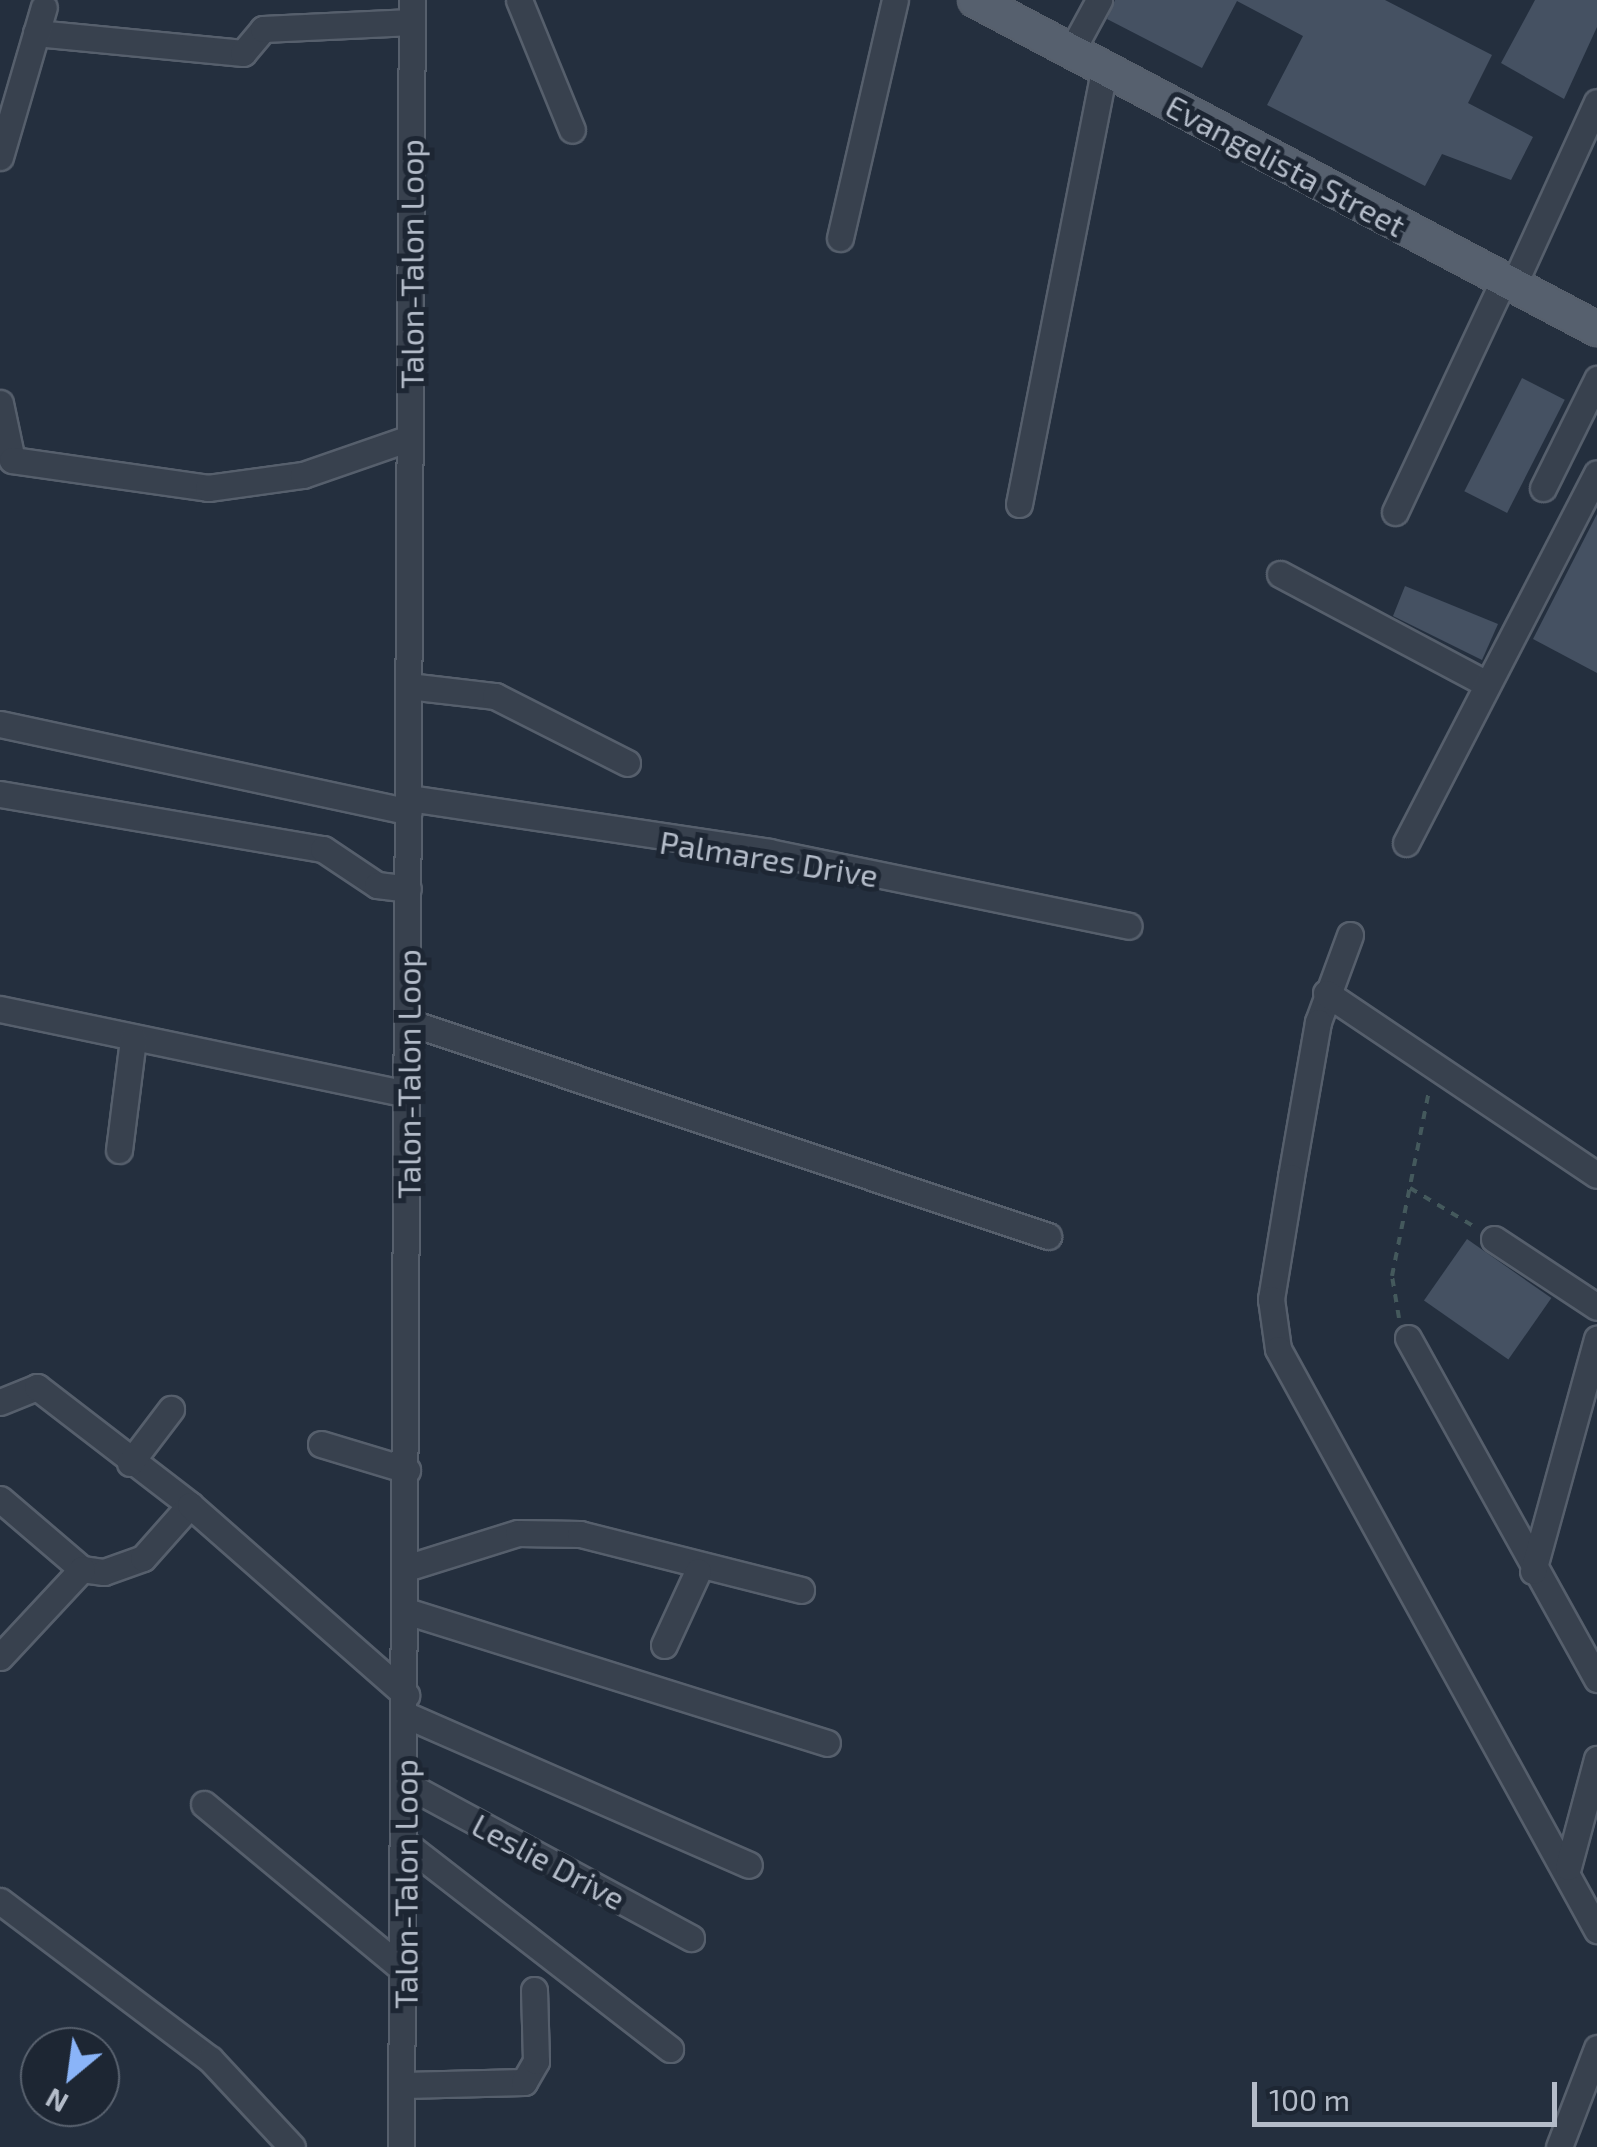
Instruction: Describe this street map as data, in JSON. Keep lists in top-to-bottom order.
{
  "streets": {
    "main road": ["Evangelista Street"],
    "street": ["Talon-Talon Loop", "Palmares Drive", "Leslie Drive"]
  },
  "crossings": [
    ["Talon-Talon Loop", "Palmares Drive"],
    ["Talon-Talon Loop", "Leslie Drive"]
  ],
  "scale_bar": "100 m",
  "north": "bottom left"
}
